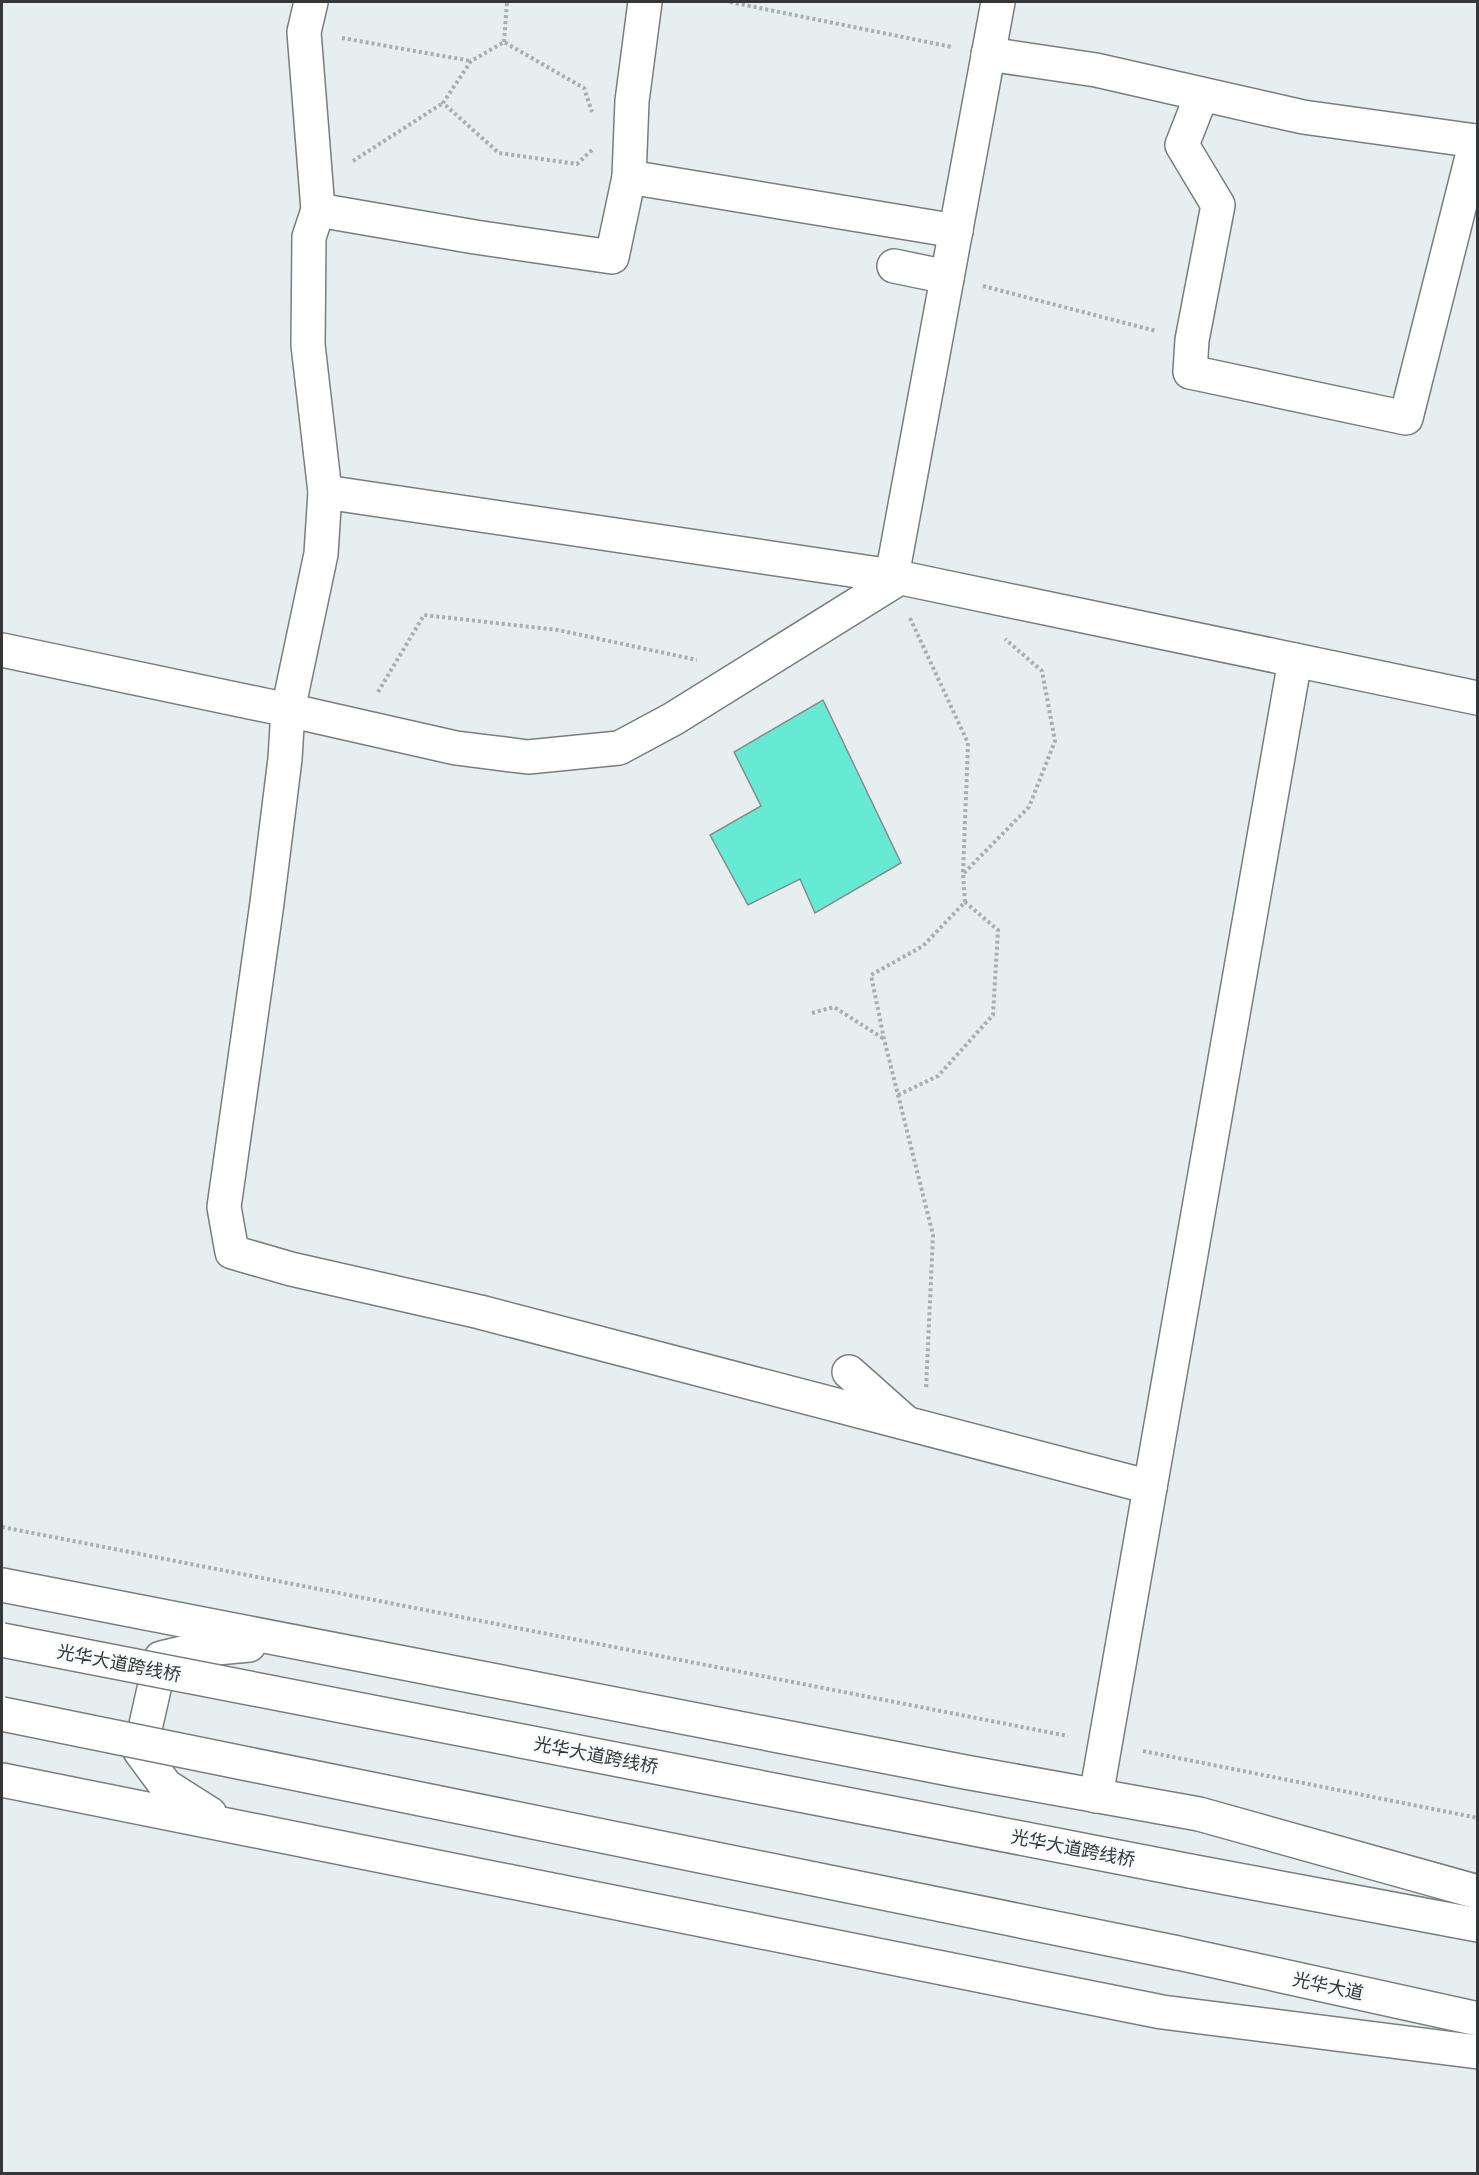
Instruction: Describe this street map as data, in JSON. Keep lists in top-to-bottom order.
{
  "streets": {
    "main road": ["光华大道跨线桥", "光华大道"]
  }
}
